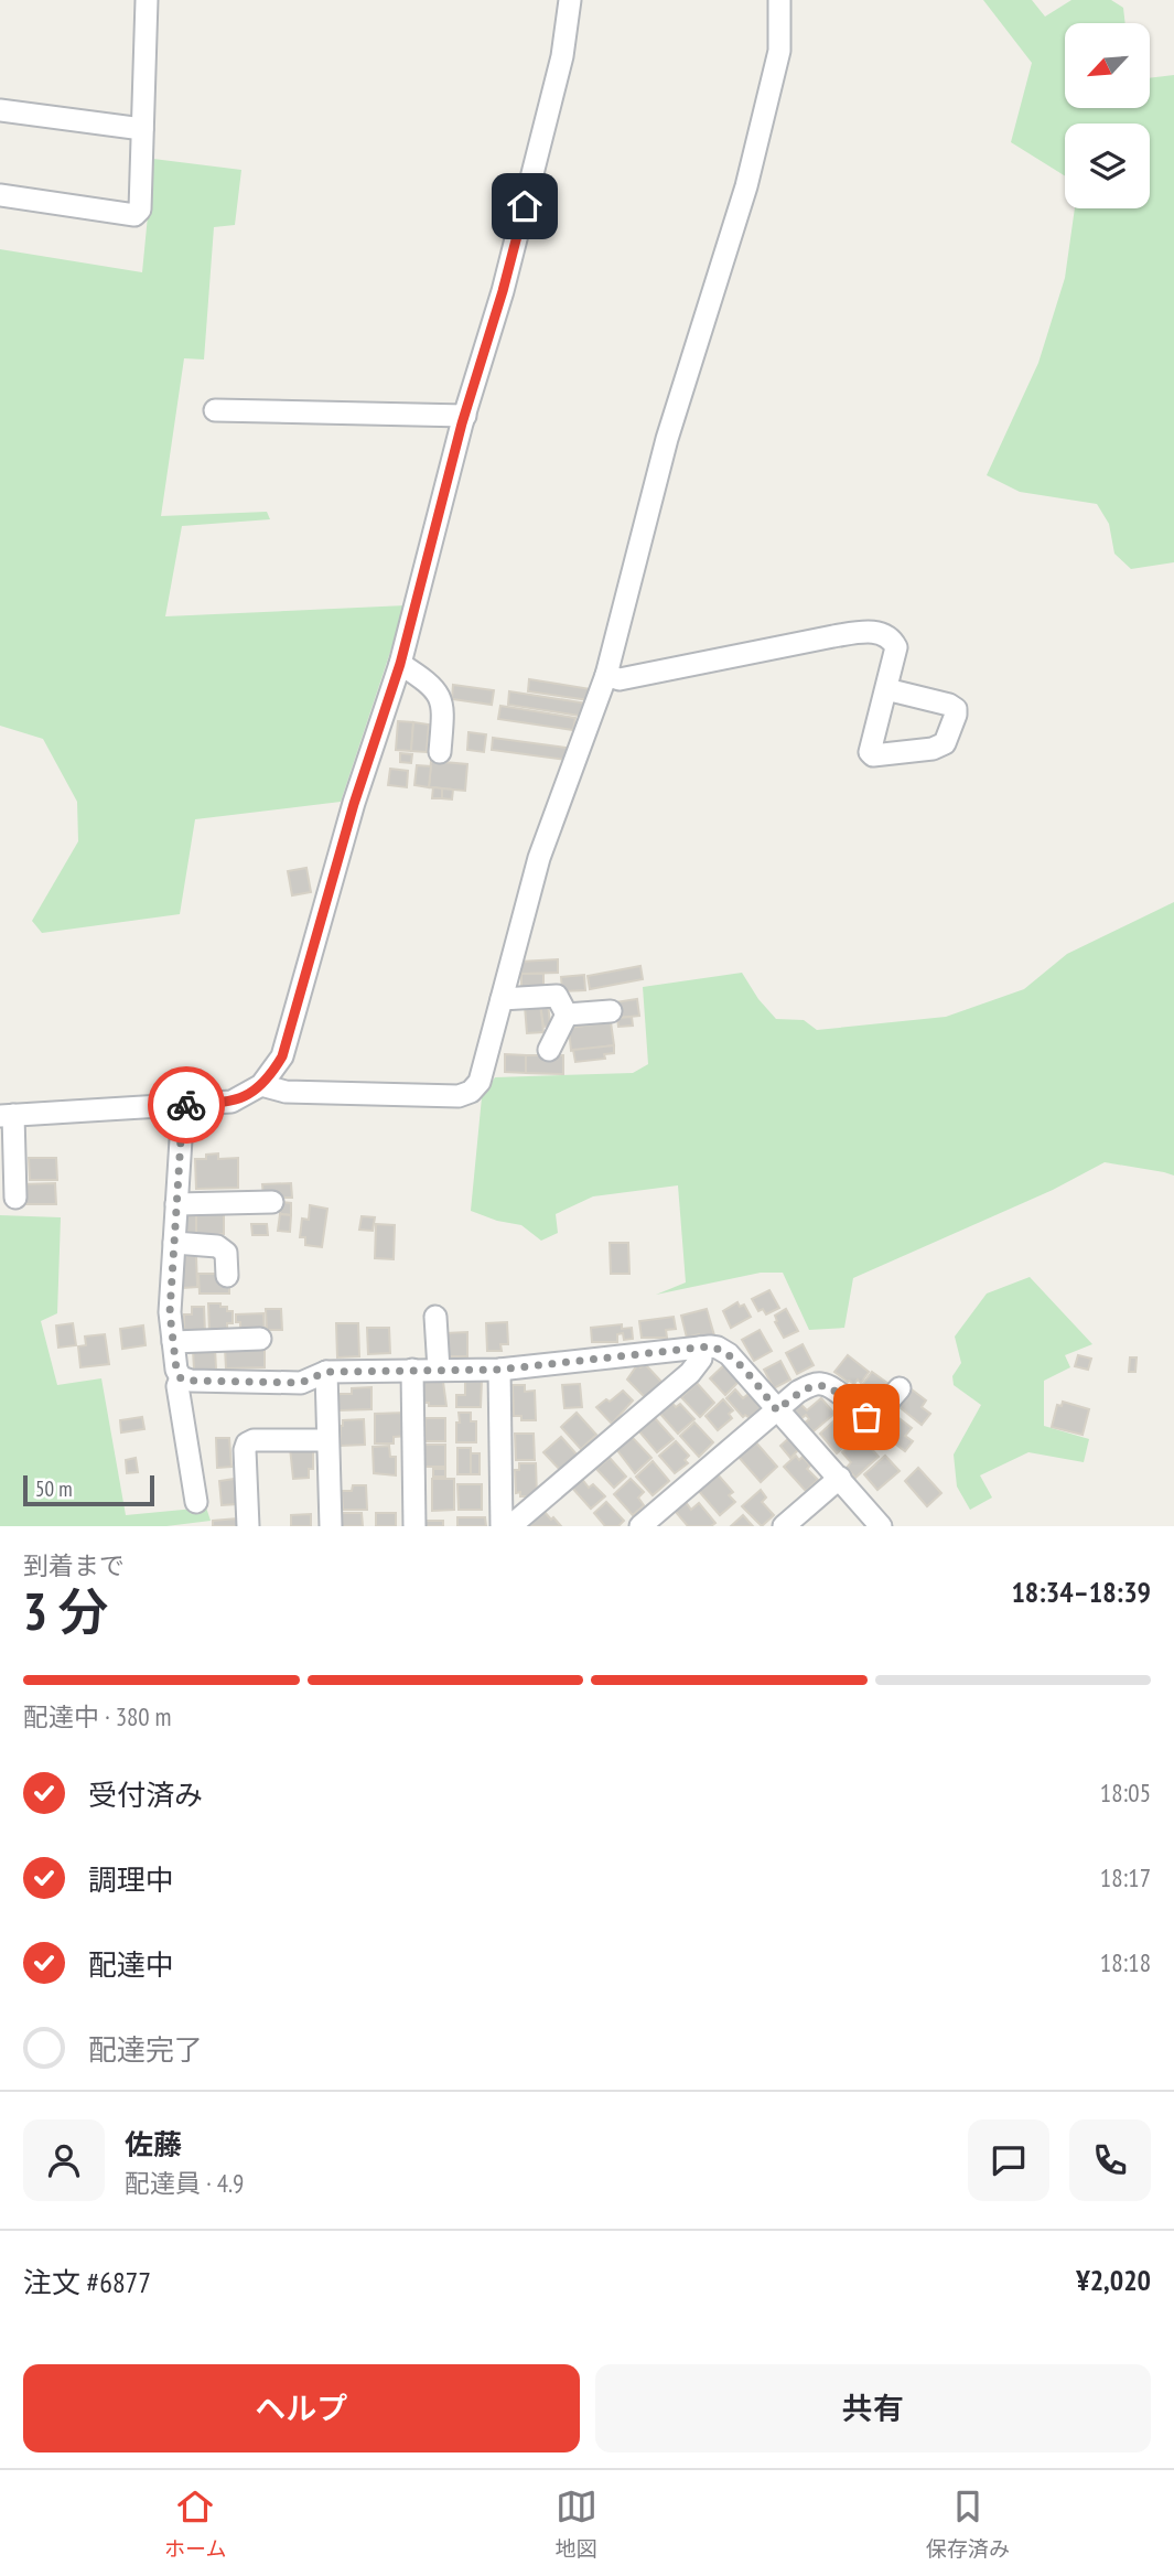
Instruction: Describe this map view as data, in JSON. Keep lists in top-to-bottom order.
{
  "scale_bar": "50 m",
  "north": "bottom left",
  "page": {
    "scale": "50 m",
    "heading": ["3 分", "到着まで", "18:34–18:39"],
    "panel": [
      "佐藤",
      "配達員 · 4.9",
      "注文 #6877",
      "¥2,020"
    ],
    "bar": "配達中 · 380 m",
    "list": [
      ["受付済み", "18:05"],
      ["調理中", "18:17"],
      ["配達中", "18:18"],
      "配達完了"
    ],
    "buttons": ["ヘルプ", "共有"],
    "tabs": ["ホーム", "地図", "保存済み"]
  }
}
